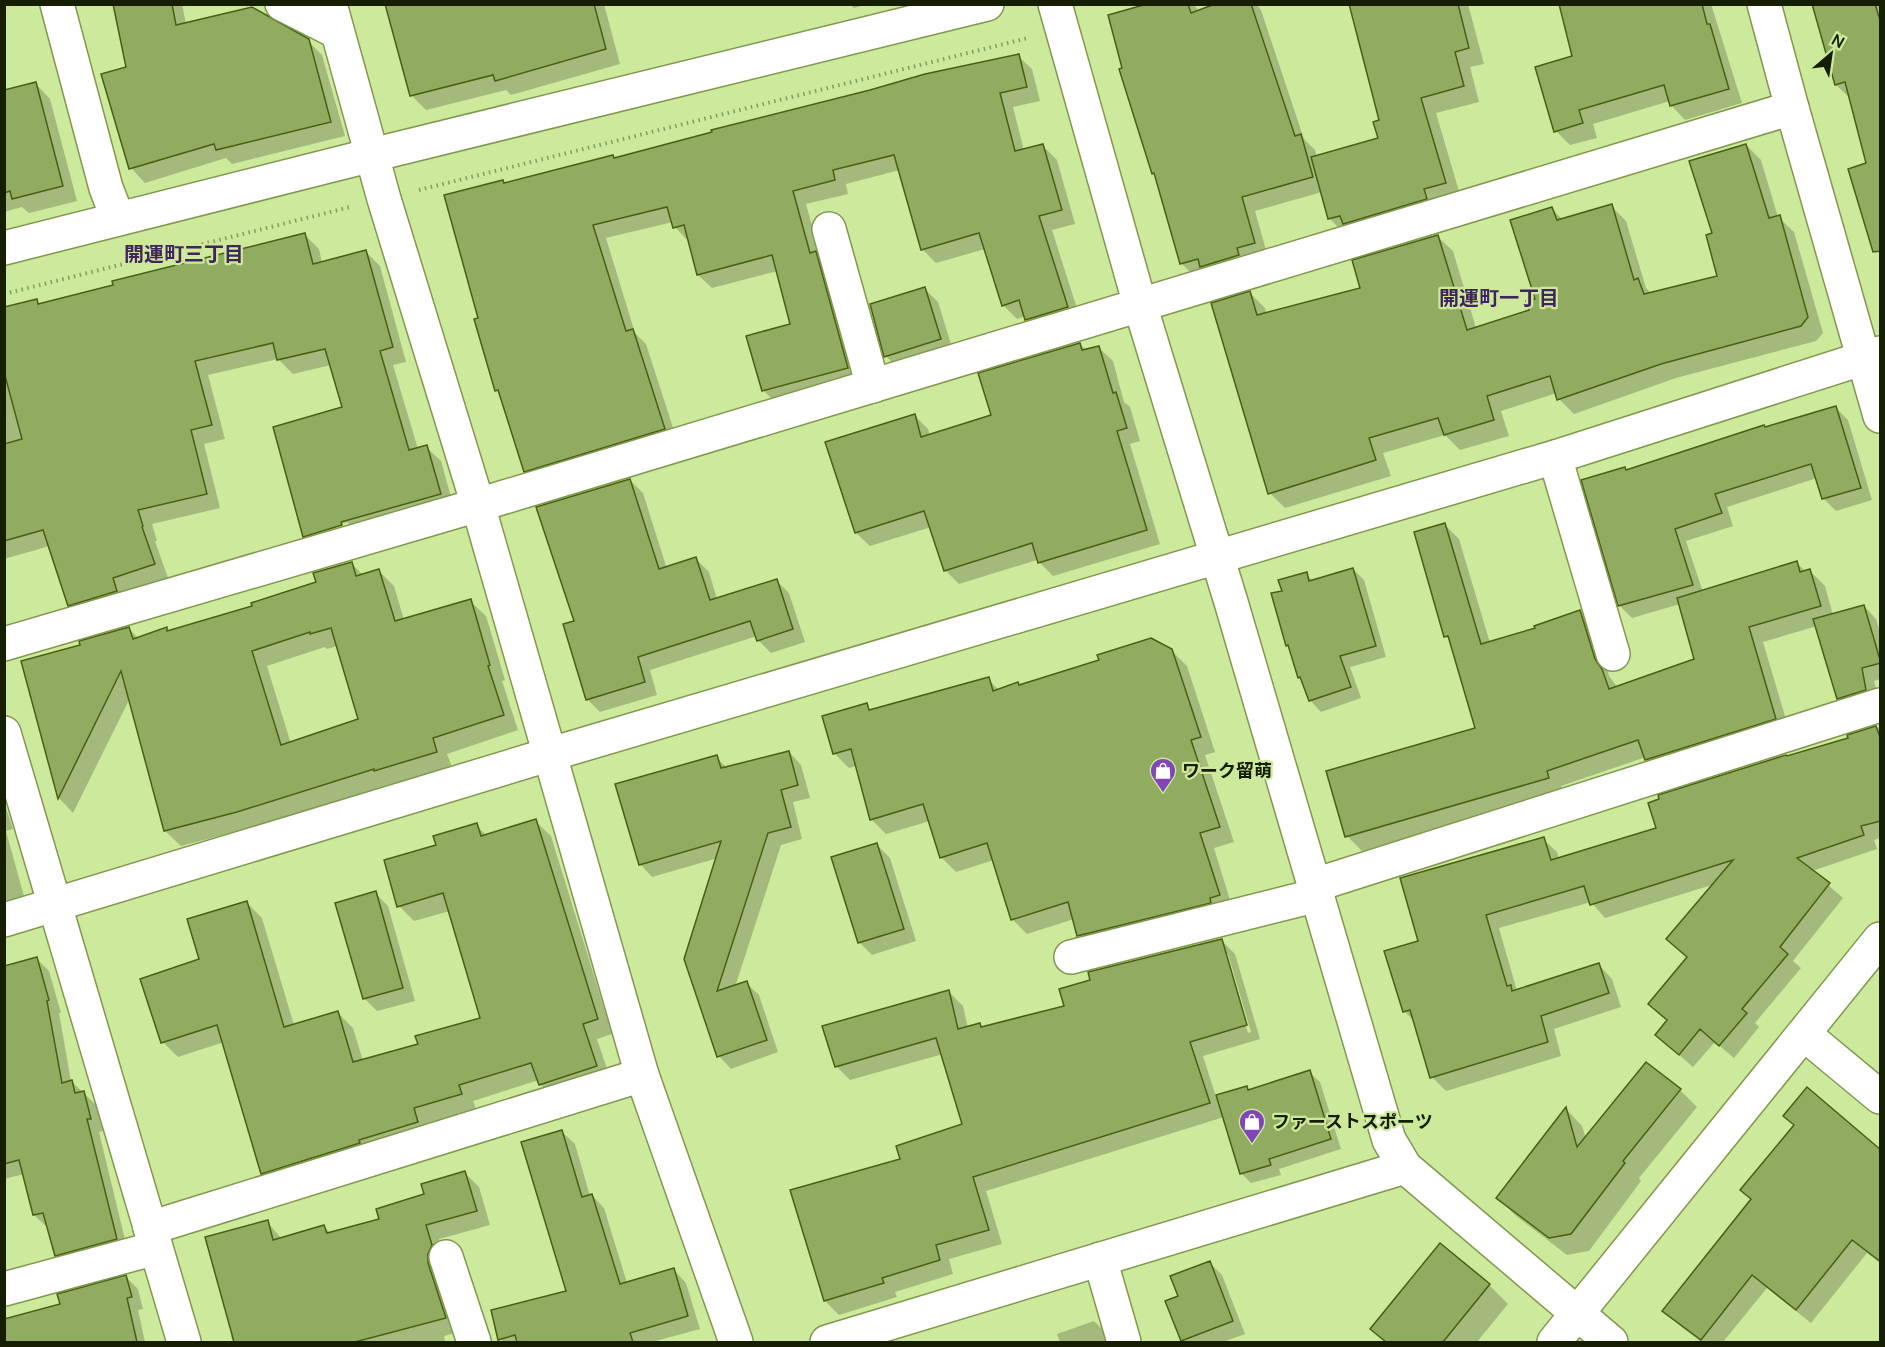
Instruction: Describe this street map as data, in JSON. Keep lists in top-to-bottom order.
{
  "districts": ["開運町三丁目", "開運町一丁目"],
  "places": {
    "shop": ["ワーク留萌", "ファーストスポーツ"]
  },
  "north": "top right"
}
